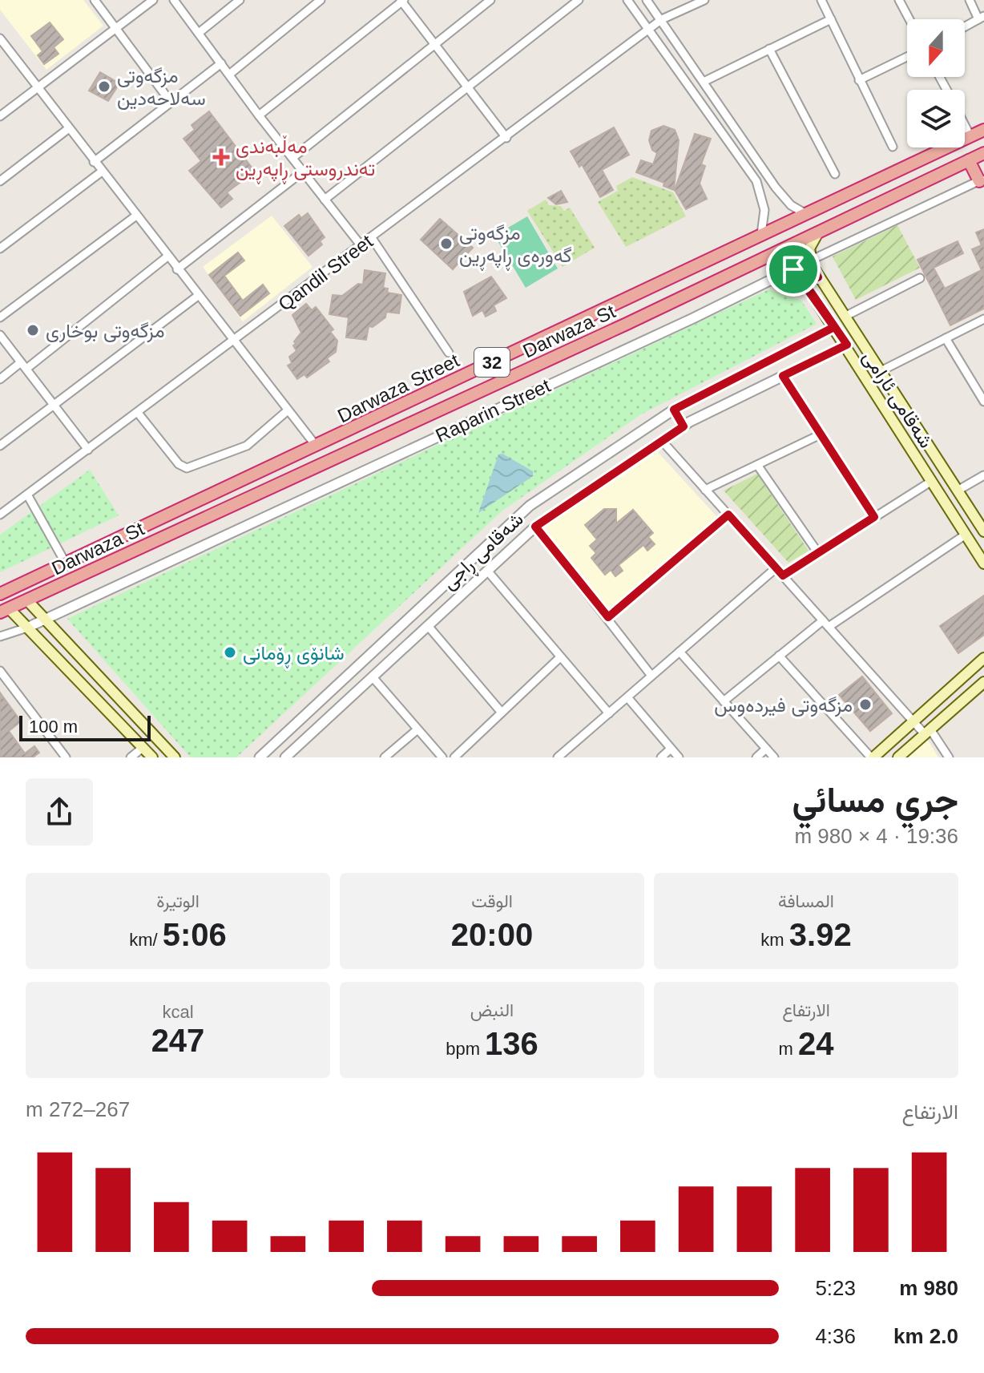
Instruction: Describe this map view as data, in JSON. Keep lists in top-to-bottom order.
{
  "streets": {
    "highway": ["Darwaza St", "32", "Darwaza Street"],
    "main road": ["شەقامی ئارامی"],
    "street": ["Qandil Street", "Raparin Street", "شەقامی ڕاجی"]
  },
  "crossings": [
    ["Darwaza St", "32"],
    ["شەقامی ئارامی", "Raparin Street"]
  ],
  "places": {
    "other": [
      "مزگەوتی سەلاحەدین",
      "مزگەوتی گەورەی ڕاپەڕین",
      "مزگەوتی بوخاری",
      "شانۆی ڕۆمانی",
      "مزگەوتی فیردەوس"
    ],
    "health": ["مەڵبەندی تەندروستی ڕاپەڕین"]
  },
  "scale_bar": "100 m",
  "north": "bottom",
  "page": {
    "scale": "100 m",
    "heading": ["جري مسائي", "19:36 · 4 × 980 m"],
    "stats": [
      ["المسافة", "3.92 km"],
      ["الوقت", "20:00"],
      ["الوتيرة", "5:06 /km"],
      ["الارتفاع", "24 m"],
      ["النبض", "136 bpm"],
      ["kcal", "247"]
    ],
    "chart": ["الارتفاع", "267–272 m"],
    "list": [
      {
        "name": "980 m",
        "note": "5:23"
      },
      {
        "name": "2.0 km",
        "note": "4:36"
      }
    ]
  }
}
